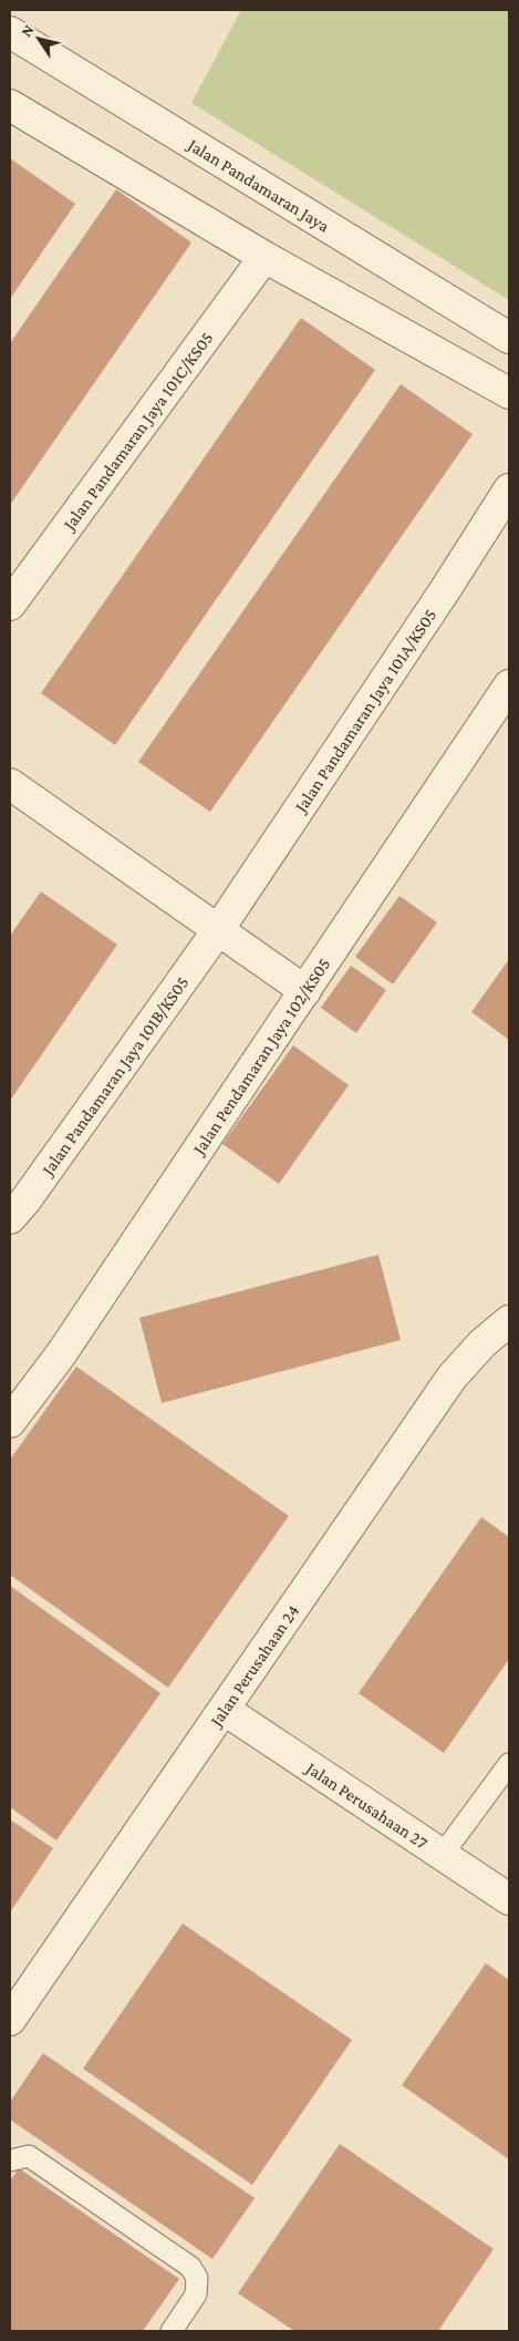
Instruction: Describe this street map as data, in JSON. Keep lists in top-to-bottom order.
{
  "streets": {
    "street": [
      "Jalan Pandamaran Jaya",
      "Jalan Pandamaran Jaya 101C/KS05",
      "Jalan Pandamaran Jaya 101A/KS05",
      "Jalan Pendamaran Jaya 102/KS05",
      "Jalan Pandamaran Jaya 101B/KS05",
      "Jalan Perusahaan 24",
      "Jalan Perusahaan 27"
    ]
  },
  "crossings": [
    ["Jalan Pandamaran Jaya 101A/KS05", "Jalan Pandamaran Jaya 101B/KS05"],
    ["Jalan Perusahaan 24", "Jalan Perusahaan 27"]
  ],
  "north": "top left"
}
